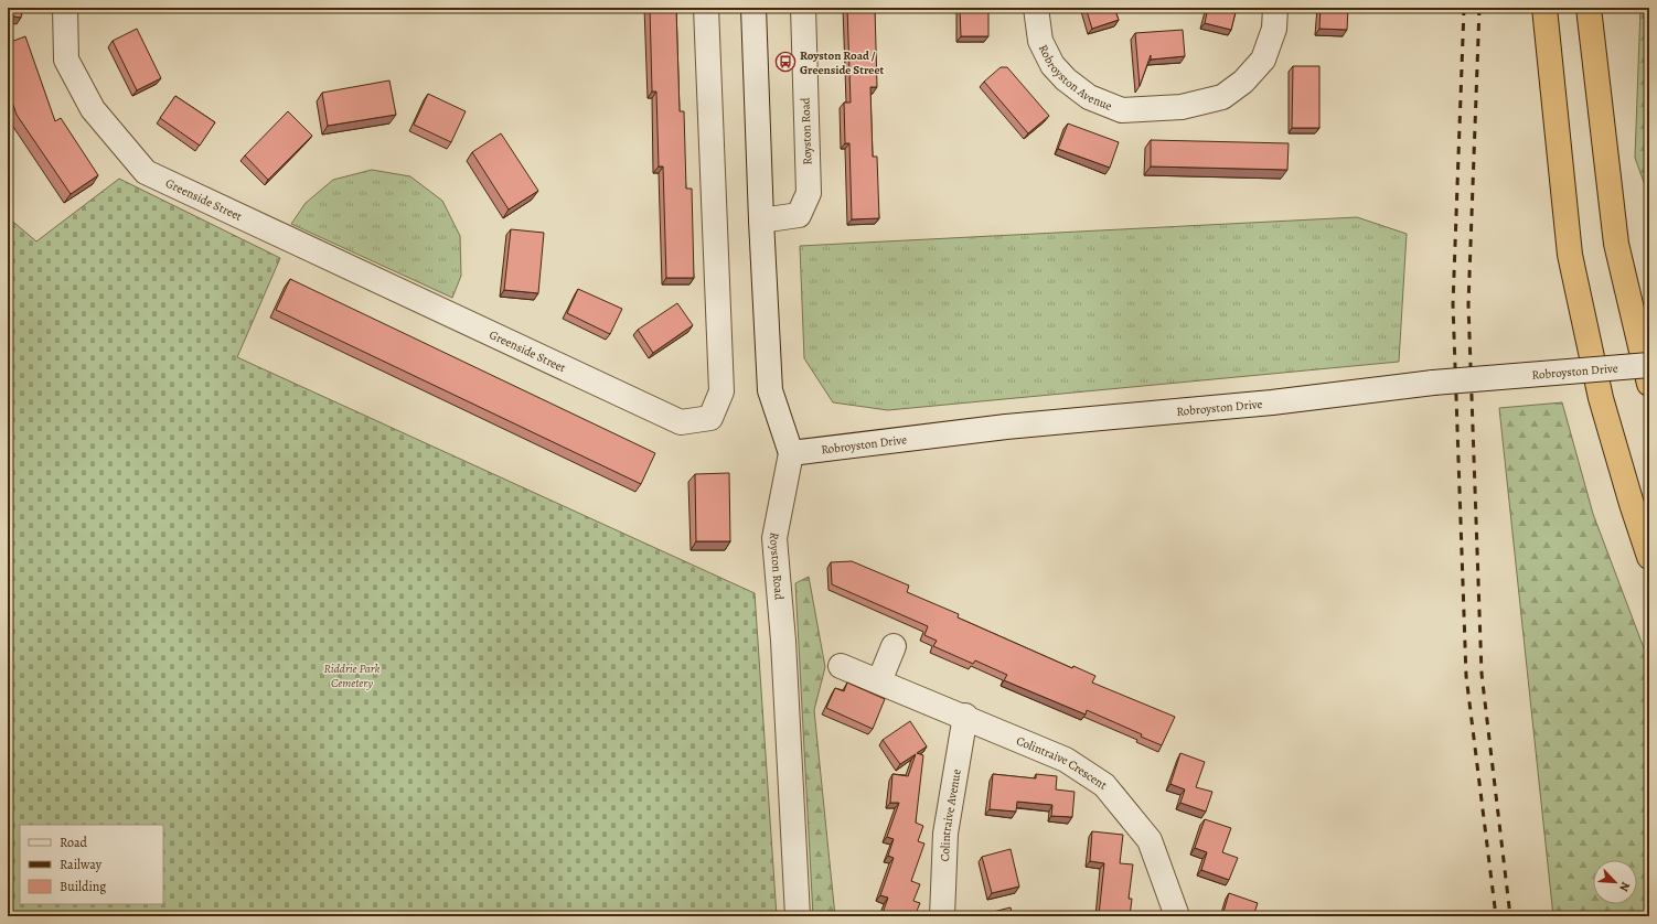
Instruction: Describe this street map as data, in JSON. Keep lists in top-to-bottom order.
{
  "streets": {
    "street": [
      "Robroyston Avenue",
      "Royston Road",
      "Greenside Street",
      "Robroyston Drive",
      "Colintraive Crescent",
      "Colintraive Avenue"
    ]
  },
  "crossings": [
    ["Royston Road", "Robroyston Drive"],
    ["Colintraive Crescent", "Colintraive Avenue"]
  ],
  "parks": ["Riddrie Park Cemetery"],
  "places": {
    "bus stop": ["Royston Road / Greenside Street"]
  },
  "legend": ["Road", "Railway", "Building"],
  "north": "bottom right"
}
